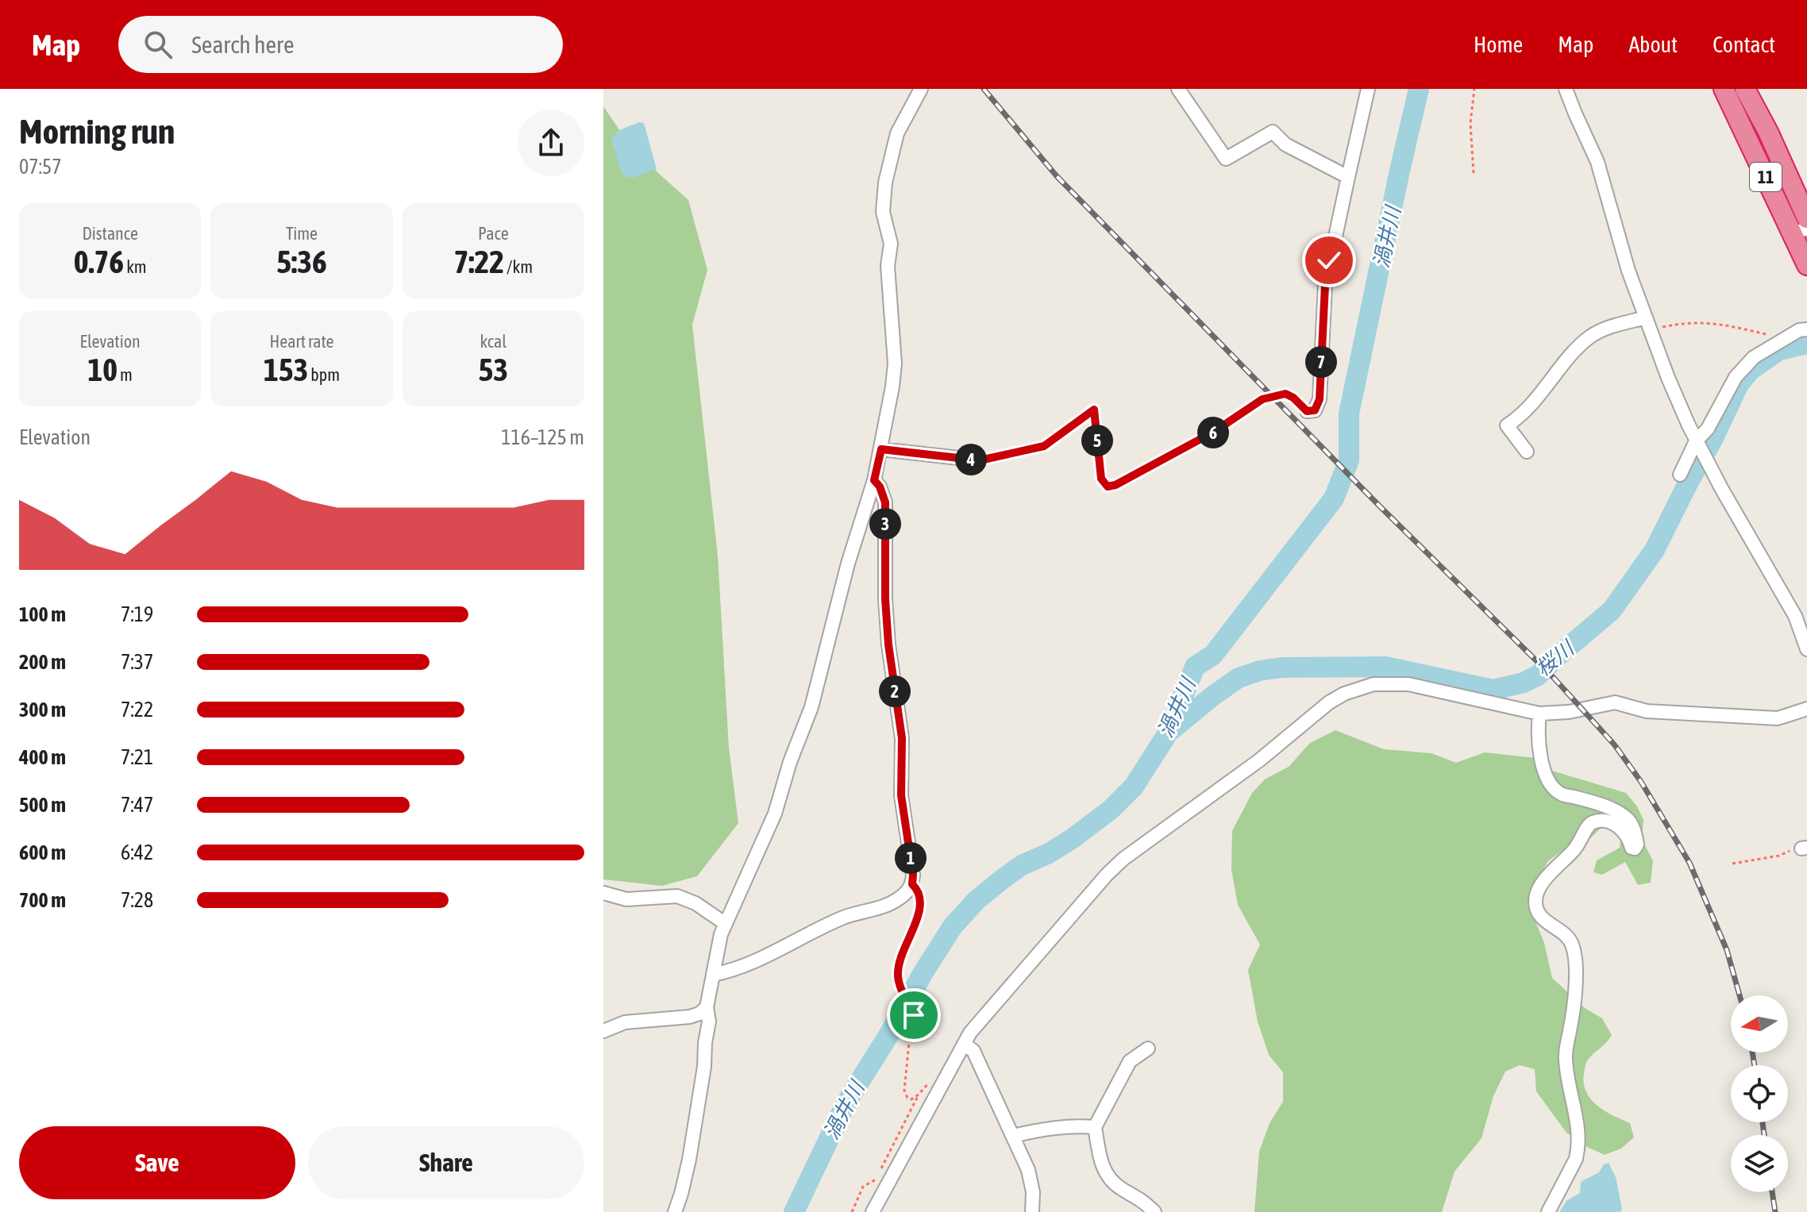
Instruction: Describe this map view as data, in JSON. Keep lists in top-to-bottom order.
{
  "streets": {
    "highway": ["11"]
  },
  "water": ["渦井川", "桜川"],
  "north": "left",
  "page": {
    "header": "Map",
    "search": "Search here",
    "nav": [
      "Home",
      "Map",
      "About",
      "Contact"
    ],
    "heading": ["Morning run", "07:57"],
    "stats": [
      ["Distance", "0.76 km"],
      ["Time", "5:36"],
      ["Pace", "7:22 /km"],
      ["Elevation", "10 m"],
      ["Heart rate", "153 bpm"],
      ["kcal", "53"]
    ],
    "pins": [
      "7",
      "6",
      "5",
      "4",
      "3",
      "2",
      "1"
    ],
    "chart": ["Elevation", "116–125 m"],
    "list": [
      {
        "name": "100 m",
        "note": "7:19"
      },
      {
        "name": "200 m",
        "note": "7:37"
      },
      {
        "name": "300 m",
        "note": "7:22"
      },
      {
        "name": "400 m",
        "note": "7:21"
      },
      {
        "name": "500 m",
        "note": "7:47"
      },
      {
        "name": "600 m",
        "note": "6:42"
      },
      {
        "name": "700 m",
        "note": "7:28"
      }
    ],
    "buttons": ["Save", "Share"]
  }
}
